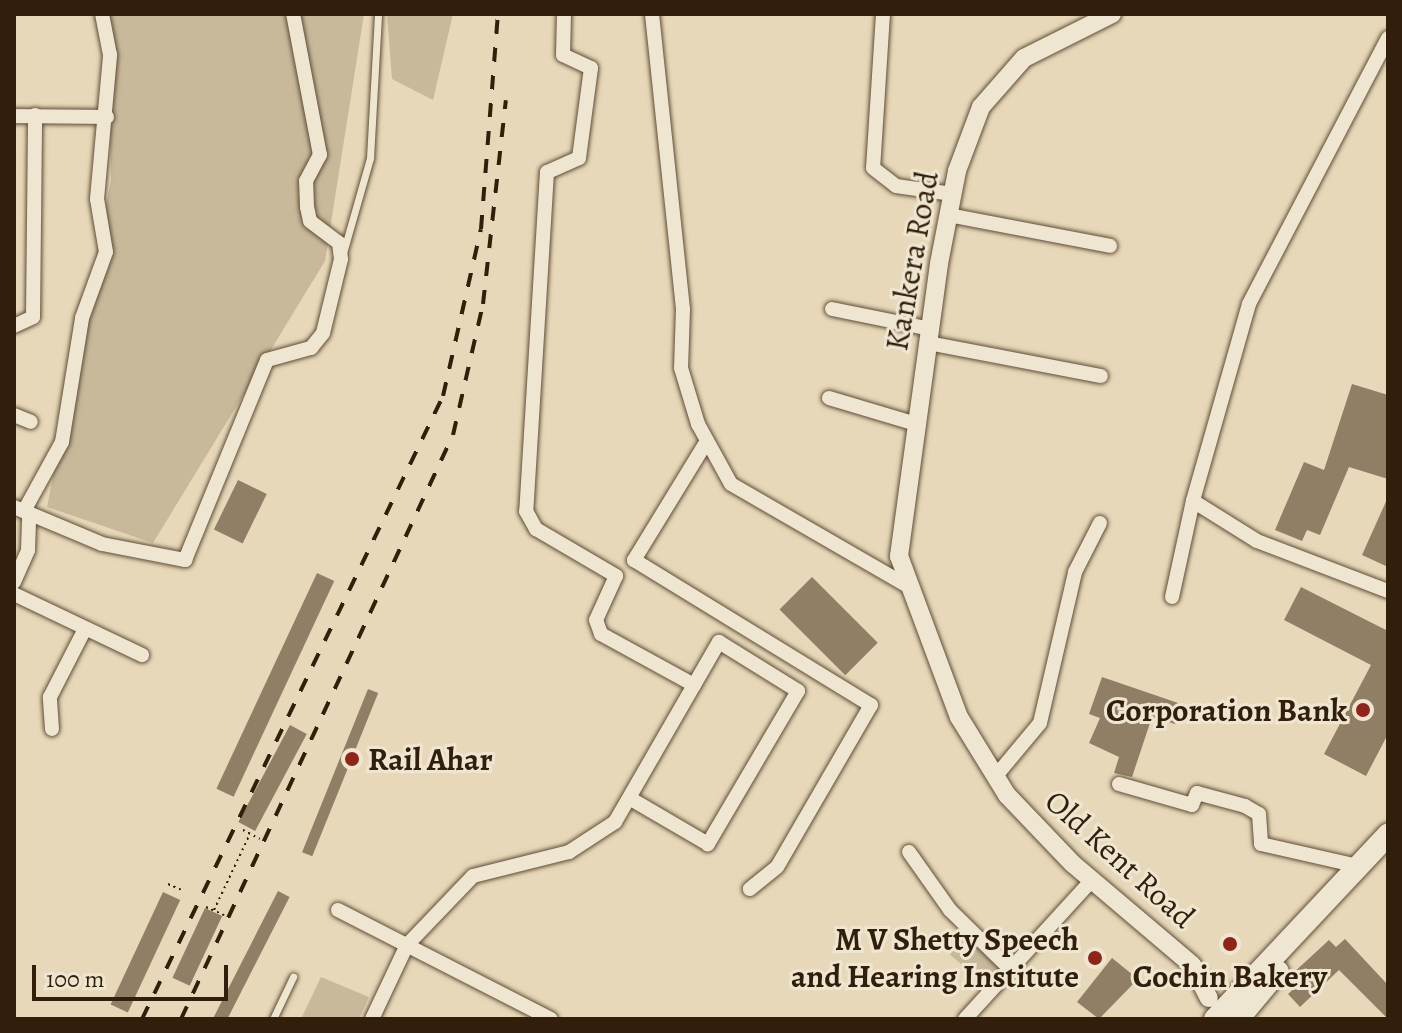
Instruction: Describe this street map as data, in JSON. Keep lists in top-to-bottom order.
{
  "streets": {
    "street": ["Kankera Road", "Old Kent Road"]
  },
  "crossings": [
    ["Kankera Road", "Old Kent Road"]
  ],
  "places": [
    "Corporation Bank",
    "Rail Ahar",
    "Cochin Bakery",
    "M V Shetty Speech and Hearing Institute"
  ],
  "scale_bar": "100 m"
}
